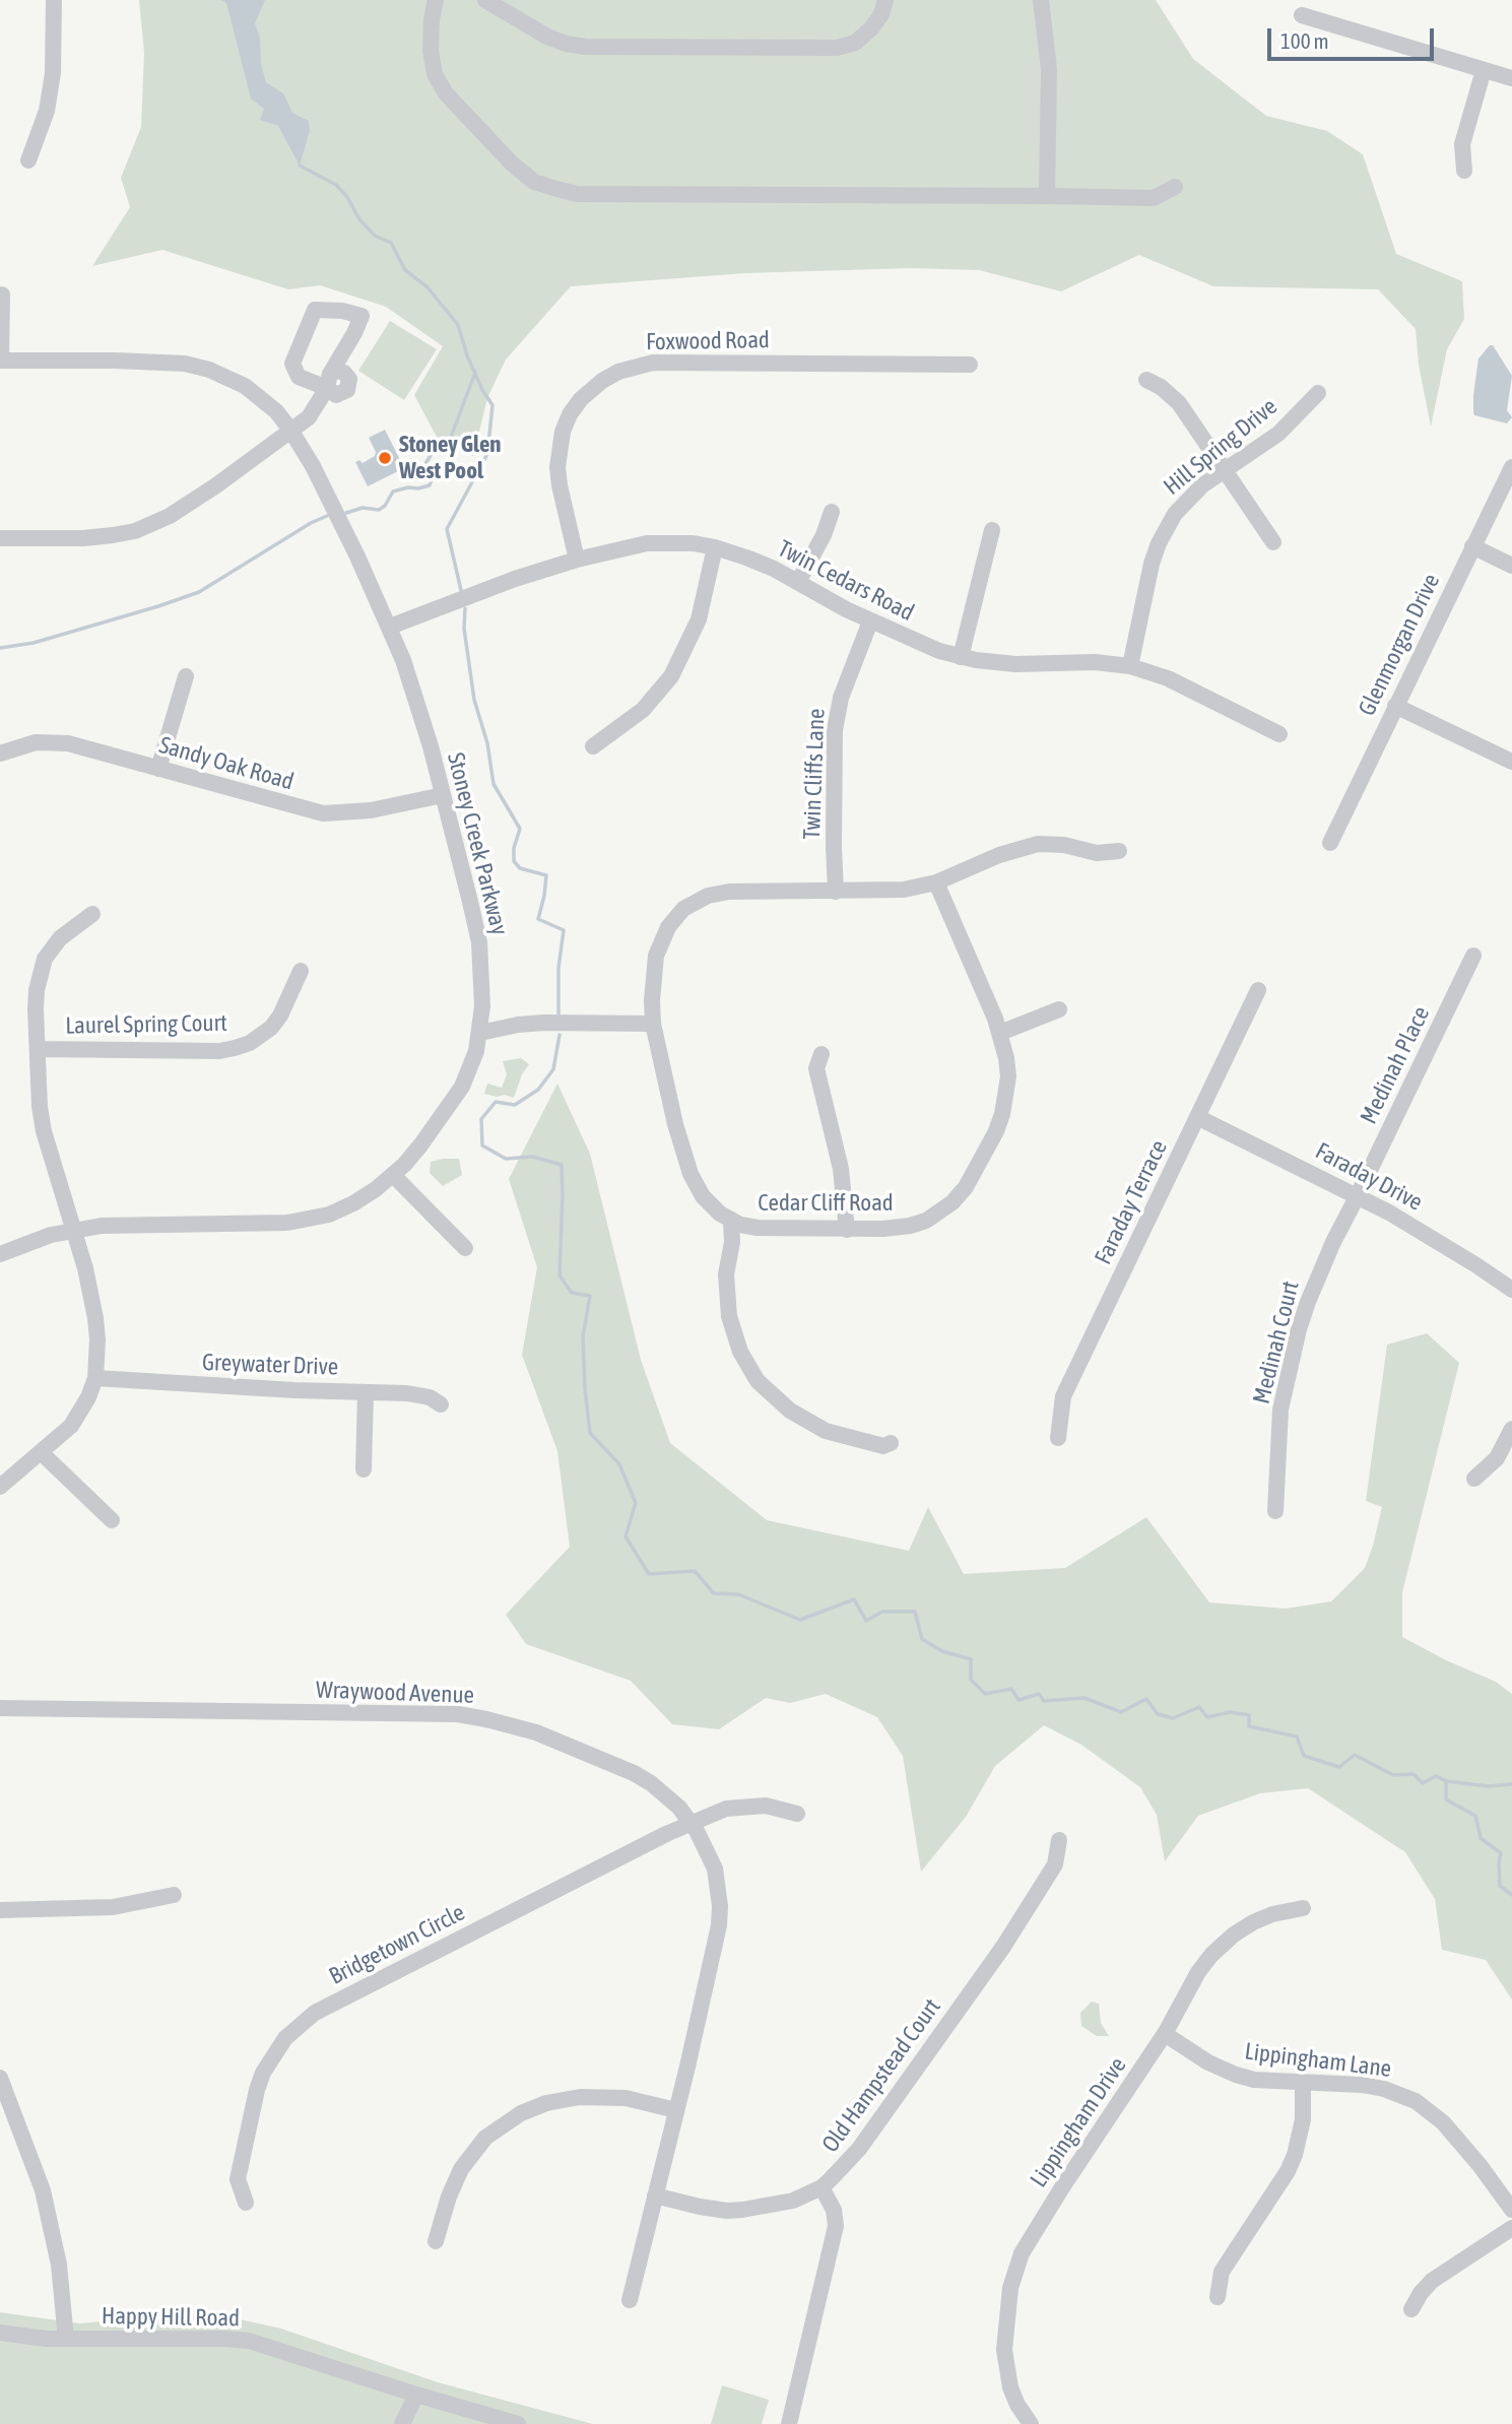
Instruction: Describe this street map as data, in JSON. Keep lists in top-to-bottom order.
{
  "streets": {
    "street": [
      "Foxwood Road",
      "Hill Spring Drive",
      "Twin Cedars Road",
      "Glenmorgan Drive",
      "Sandy Oak Road",
      "Twin Cliffs Lane",
      "Stoney Creek Parkway",
      "Laurel Spring Court",
      "Medinah Place",
      "Faraday Drive",
      "Faraday Terrace",
      "Cedar Cliff Road",
      "Medinah Court",
      "Greywater Drive",
      "Wraywood Avenue",
      "Bridgetown Circle",
      "Lippingham Lane",
      "Old Hampstead Court",
      "Lippingham Drive",
      "Happy Hill Road"
    ]
  },
  "crossings": [
    ["Foxwood Road", "Twin Cedars Road"],
    ["Hill Spring Drive", "Twin Cedars Road"],
    ["Twin Cedars Road", "Twin Cliffs Lane"],
    ["Twin Cedars Road", "Stoney Creek Parkway"],
    ["Sandy Oak Road", "Stoney Creek Parkway"],
    ["Twin Cliffs Lane", "Cedar Cliff Road"],
    ["Medinah Place", "Faraday Drive"],
    ["Medinah Place", "Medinah Court"],
    ["Faraday Drive", "Faraday Terrace"],
    ["Faraday Drive", "Medinah Court"],
    ["Wraywood Avenue", "Bridgetown Circle"],
    ["Wraywood Avenue", "Old Hampstead Court"],
    ["Lippingham Lane", "Lippingham Drive"]
  ],
  "places": ["Stoney Glen West Pool"],
  "scale_bar": "100 m"
}
